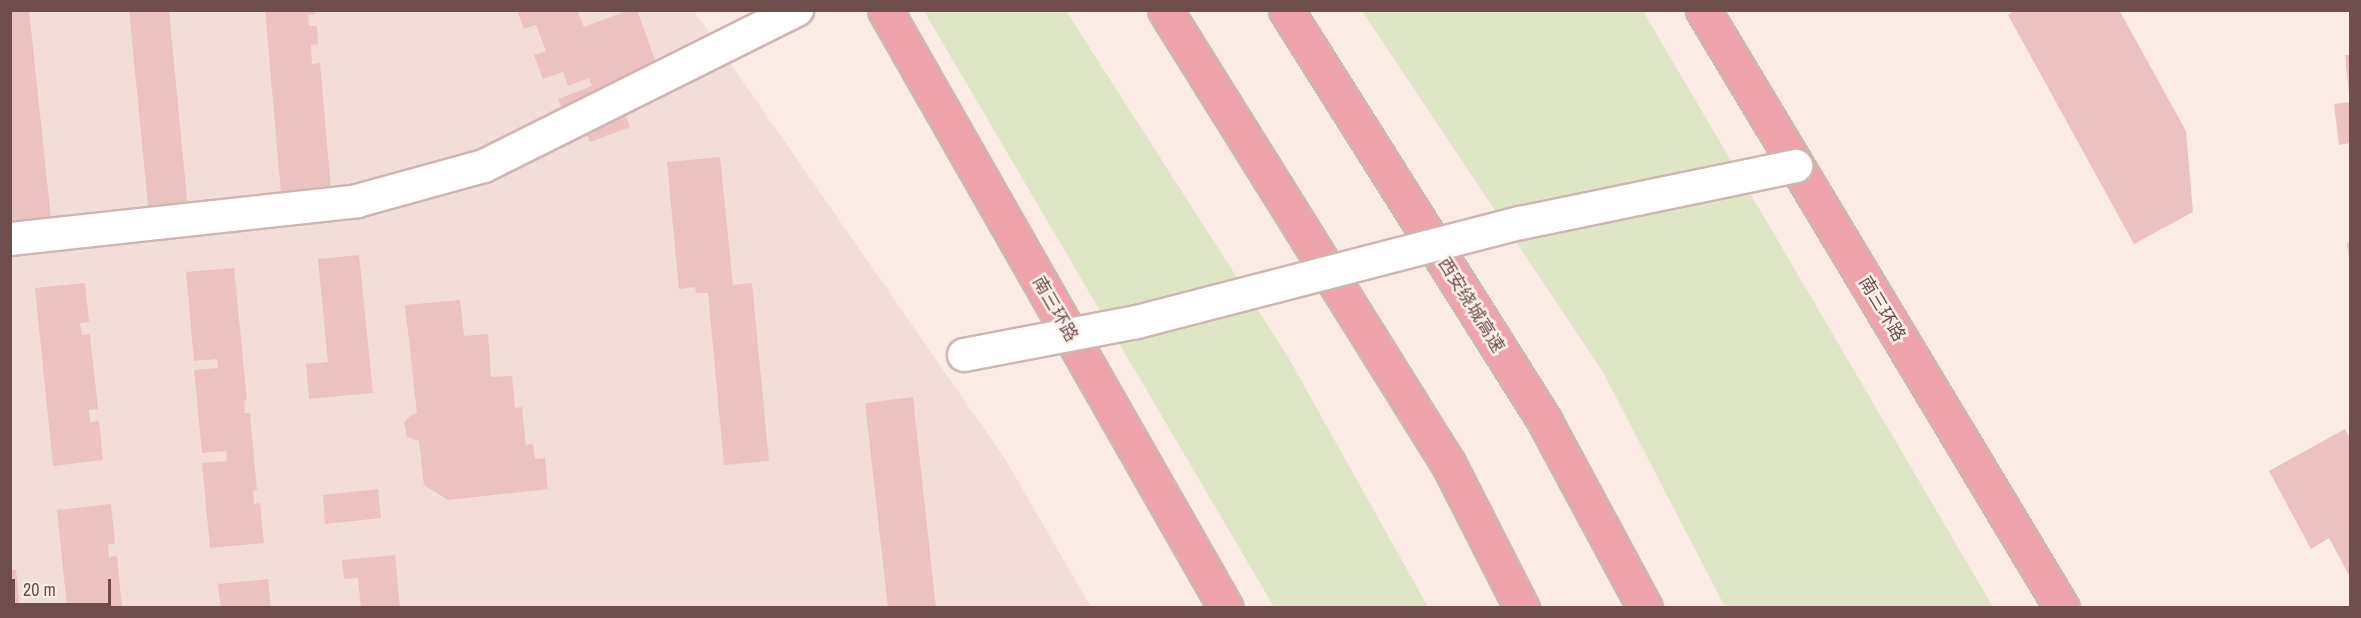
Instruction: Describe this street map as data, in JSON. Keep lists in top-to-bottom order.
{
  "streets": {
    "highway": ["西安绕城高速", "南三环路"]
  },
  "scale_bar": "20 m"
}
